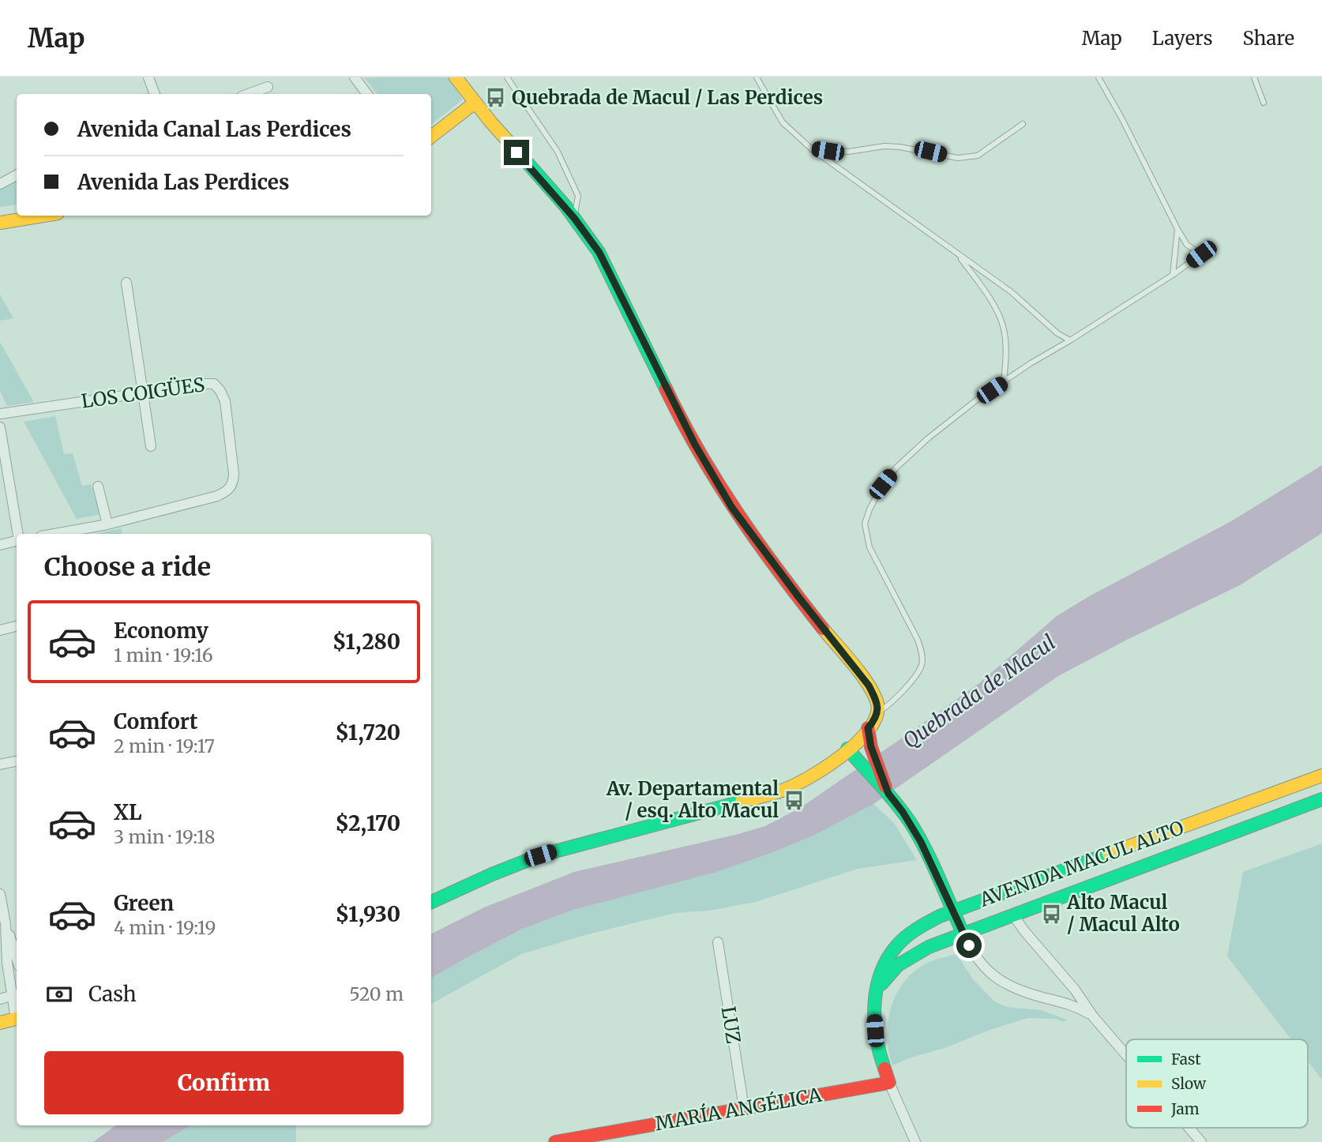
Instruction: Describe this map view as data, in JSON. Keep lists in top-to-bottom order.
{
  "streets": {
    "street": [
      "LOS COIGÜES",
      "AVENIDA MACUL ALTO",
      "LUZ",
      "MARÍA ANGÉLICA"
    ]
  },
  "crossings": [
    ["AVENIDA MACUL ALTO", "MARÍA ANGÉLICA"],
    ["LUZ", "MARÍA ANGÉLICA"]
  ],
  "water": ["Quebrada de Macul"],
  "places": {
    "bus stop": ["Quebrada de Macul / Las Perdices", "Av. Departamental / esq. Alto Macul", "Alto Macul / Macul Alto"]
  },
  "legend": ["Fast", "Slow", "Jam"],
  "page": {
    "header": "Map",
    "nav": ["Map", "Layers", "Share"],
    "banner": ["Avenida Canal Las Perdices", "Avenida Las Perdices"],
    "heading": "Choose a ride",
    "list": [
      {
        "name": "Economy",
        "note": "1 min · 19:16",
        "value": "$1,280"
      },
      {
        "name": "Comfort",
        "note": "2 min · 19:17",
        "value": "$1,720"
      },
      {
        "name": "XL",
        "note": "3 min · 19:18",
        "value": "$2,170"
      },
      {
        "name": "Green",
        "note": "4 min · 19:19",
        "value": "$1,930"
      }
    ],
    "pay": ["Cash", "520 m"],
    "buttons": "Confirm"
  }
}
